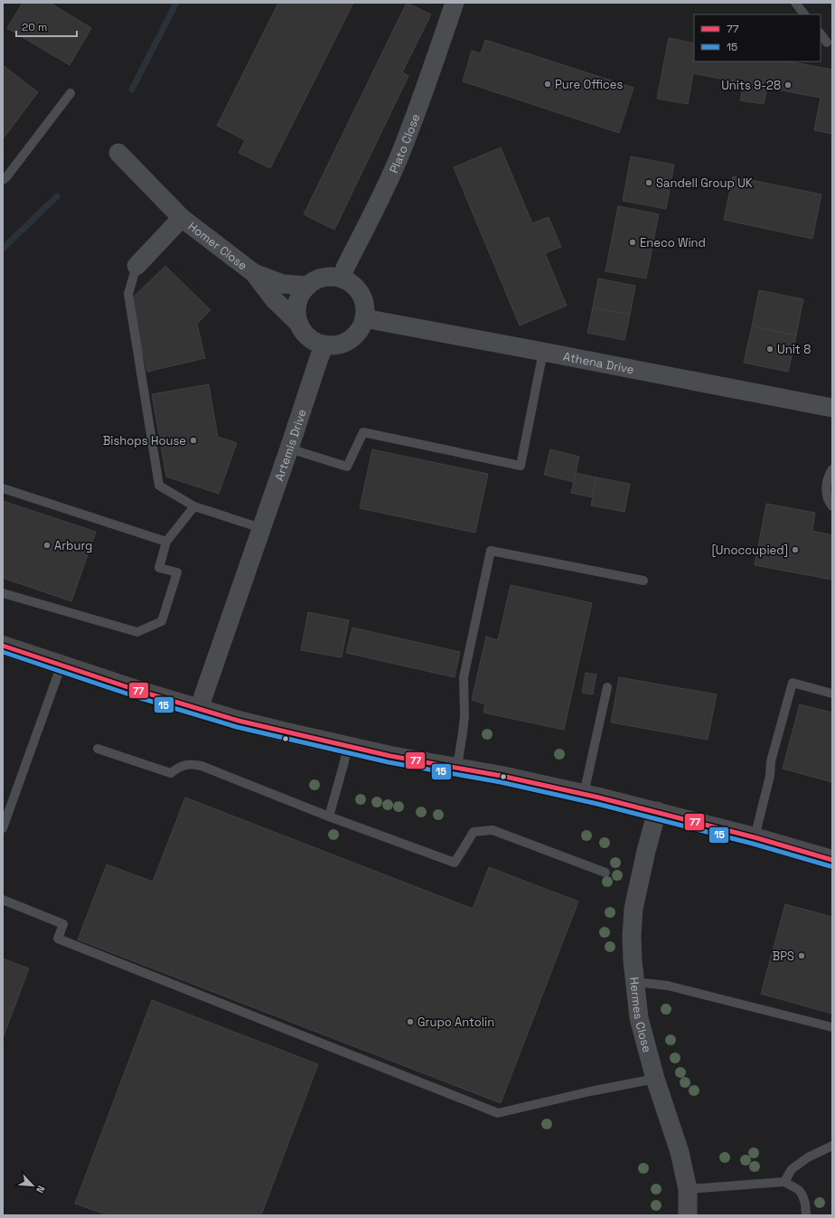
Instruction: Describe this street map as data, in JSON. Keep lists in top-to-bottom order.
{
  "streets": {
    "street": [
      "Plato Close",
      "Homer Close",
      "Athena Drive",
      "Artemis Drive",
      "Hermes Close"
    ]
  },
  "crossings": [
    ["Plato Close", "Homer Close"],
    ["Plato Close", "Athena Drive"],
    ["Plato Close", "Artemis Drive"],
    ["Homer Close", "Athena Drive"],
    ["Homer Close", "Artemis Drive"],
    ["Athena Drive", "Artemis Drive"]
  ],
  "places": [
    "Pure Offices",
    "Units 9-28",
    "Sandell Group UK",
    "Eneco Wind",
    "Unit 8",
    "Bishops House",
    "Arburg",
    "[Unoccupied]",
    "BPS",
    "Grupo Antolin"
  ],
  "lines": ["transit line 77", "transit line 15"],
  "legend": ["77", "15"],
  "scale_bar": "20 m",
  "north": "bottom right"
}
